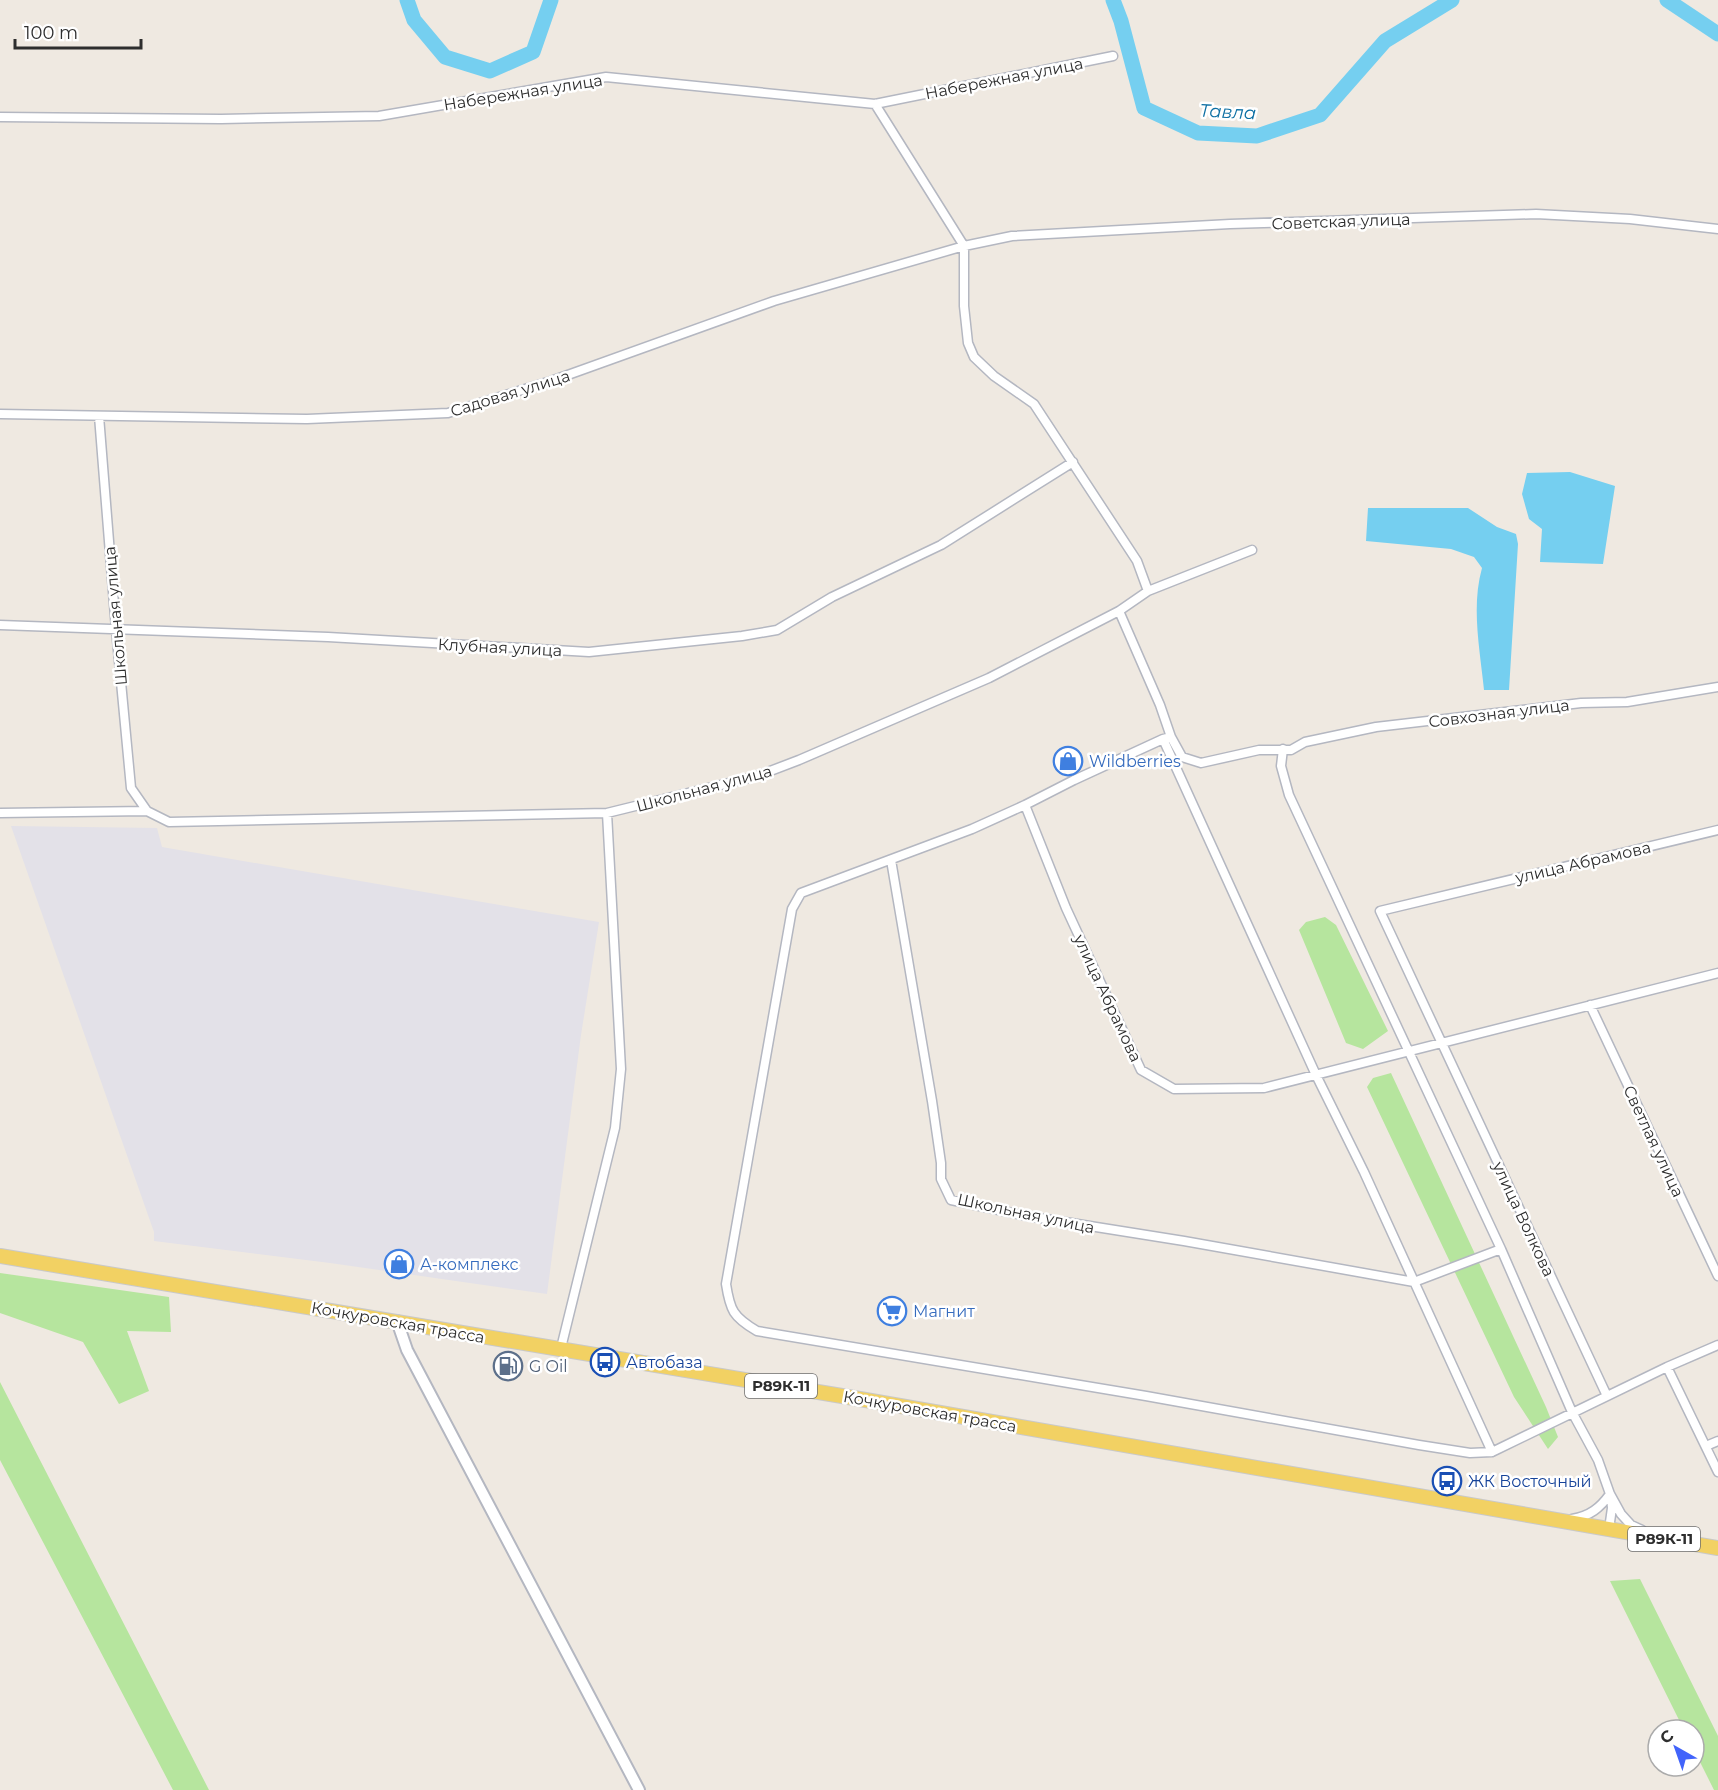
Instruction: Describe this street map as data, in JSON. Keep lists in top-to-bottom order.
{
  "streets": {
    "main road": ["Кочкуровская трасса", "Р89К-11"],
    "street": [
      "Набережная улица",
      "Советская улица",
      "Садовая улица",
      "Школьная улица",
      "Клубная улица",
      "Совхозная улица",
      "улица Абрамова",
      "Светлая улица",
      "улица Волкова"
    ]
  },
  "crossings": [
    ["Советская улица", "Садовая улица"],
    ["Садовая улица", "Школьная улица"],
    ["Школьная улица", "Клубная улица"],
    ["улица Абрамова", "Светлая улица"],
    ["улица Абрамова", "улица Волкова"]
  ],
  "water": ["Тавла"],
  "places": {
    "shop": ["Wildberries", "А-комплекс"],
    "supermarket": ["Магнит"],
    "bus stop": ["Автобаза", "ЖК Восточный"],
    "fuel station": ["G Oil"]
  },
  "scale_bar": "100 m",
  "north": "top left"
}
